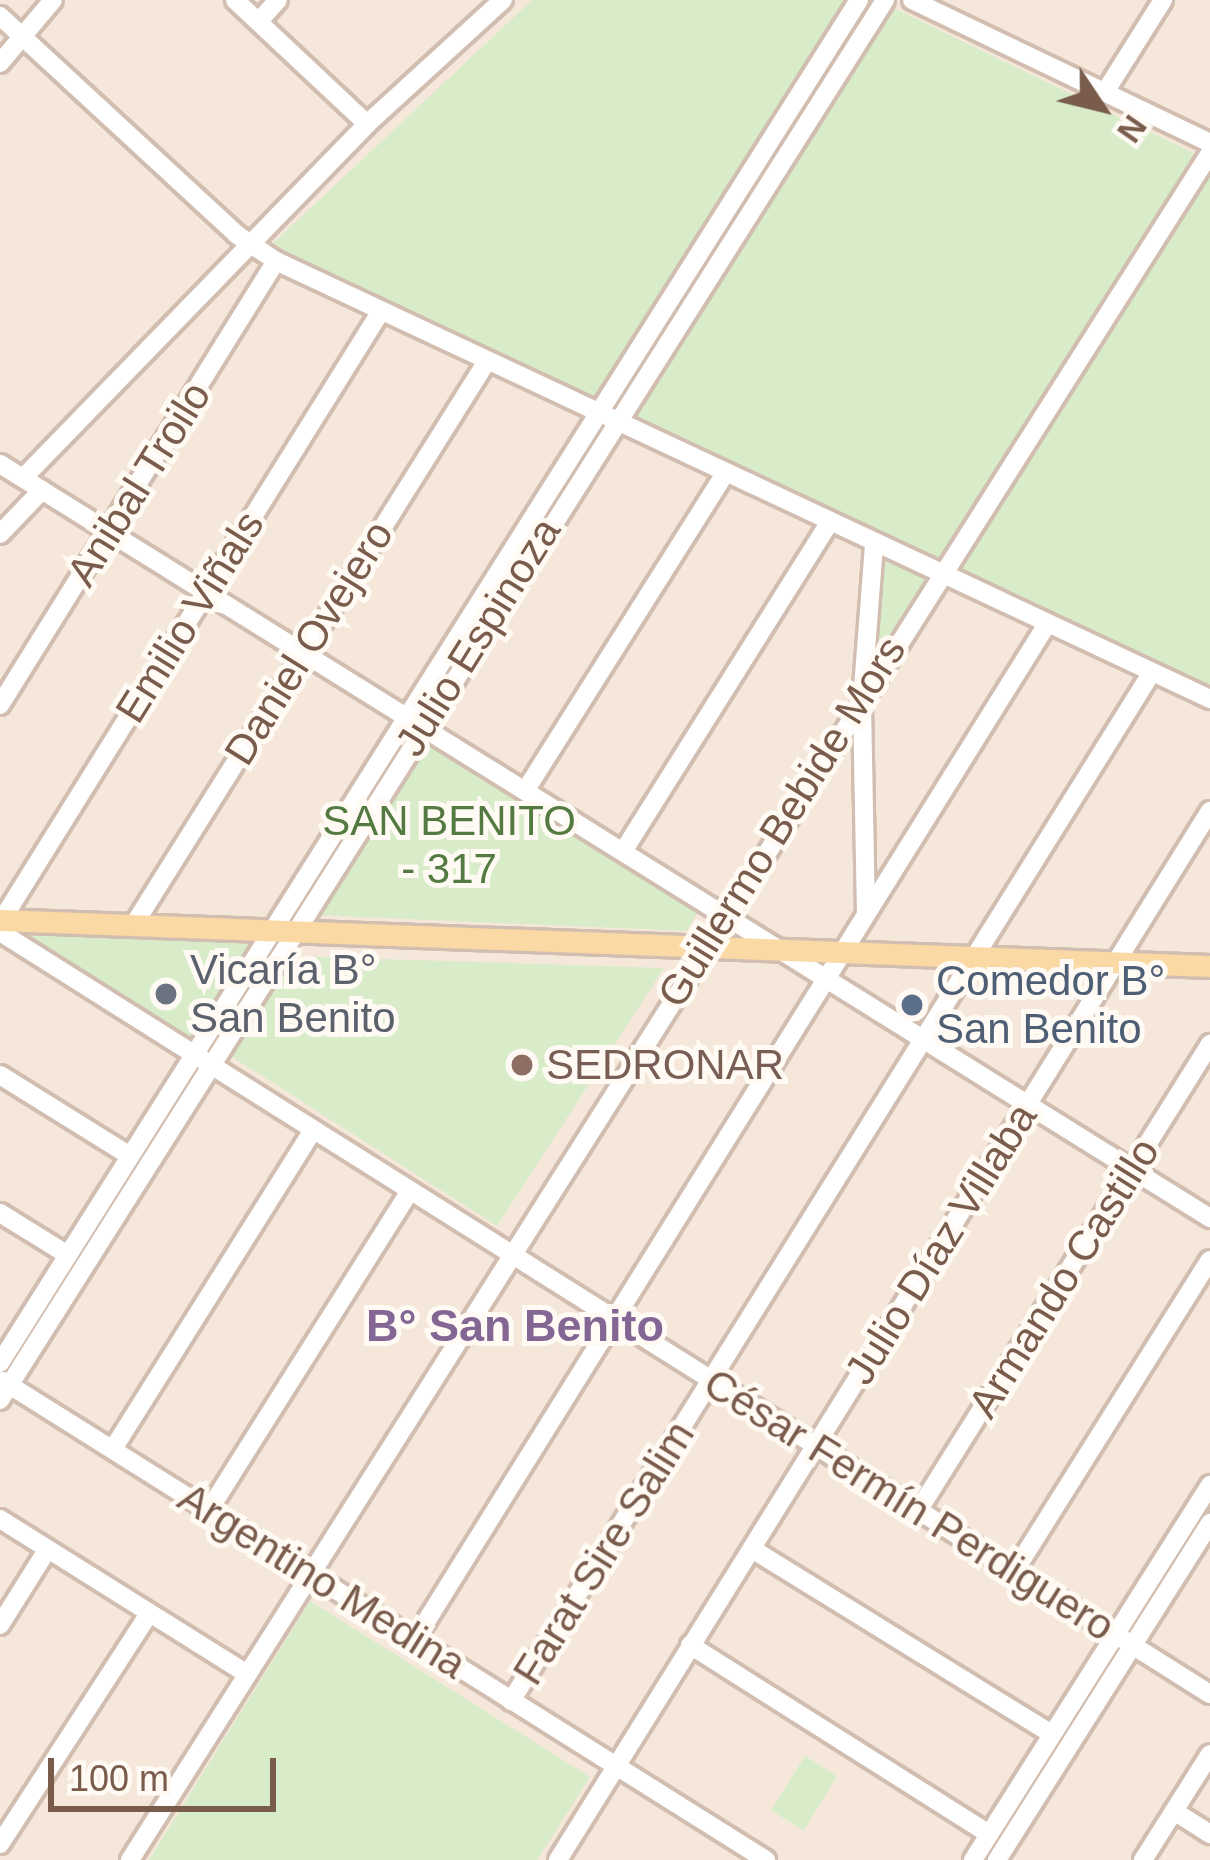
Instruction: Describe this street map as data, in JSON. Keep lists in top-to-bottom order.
{
  "streets": {
    "street": [
      "Anibal Troilo",
      "Emilio Viñals",
      "Julio Espinoza",
      "Daniel Ovejero",
      "Guillermo Bebide Mors",
      "Julio Díaz Villaba",
      "Armando Castillo",
      "César Fermín Perdiguero",
      "Farat Sire Salim",
      "Argentino Medina"
    ]
  },
  "crossings": [
    ["Emilio Viñals", "César Fermín Perdiguero"],
    ["Julio Espinoza", "César Fermín Perdiguero"],
    ["Julio Espinoza", "Argentino Medina"],
    ["Guillermo Bebide Mors", "César Fermín Perdiguero"],
    ["Guillermo Bebide Mors", "Argentino Medina"],
    ["Julio Díaz Villaba", "César Fermín Perdiguero"],
    ["Julio Díaz Villaba", "Argentino Medina"],
    ["Armando Castillo", "César Fermín Perdiguero"],
    ["César Fermín Perdiguero", "Farat Sire Salim"],
    ["Farat Sire Salim", "Argentino Medina"]
  ],
  "districts": ["B° San Benito"],
  "parks": ["SAN BENITO - 317"],
  "places": ["Vicaría B° San Benito", "Comedor B° San Benito", "SEDRONAR"],
  "scale_bar": "100 m",
  "north": "bottom right"
}
